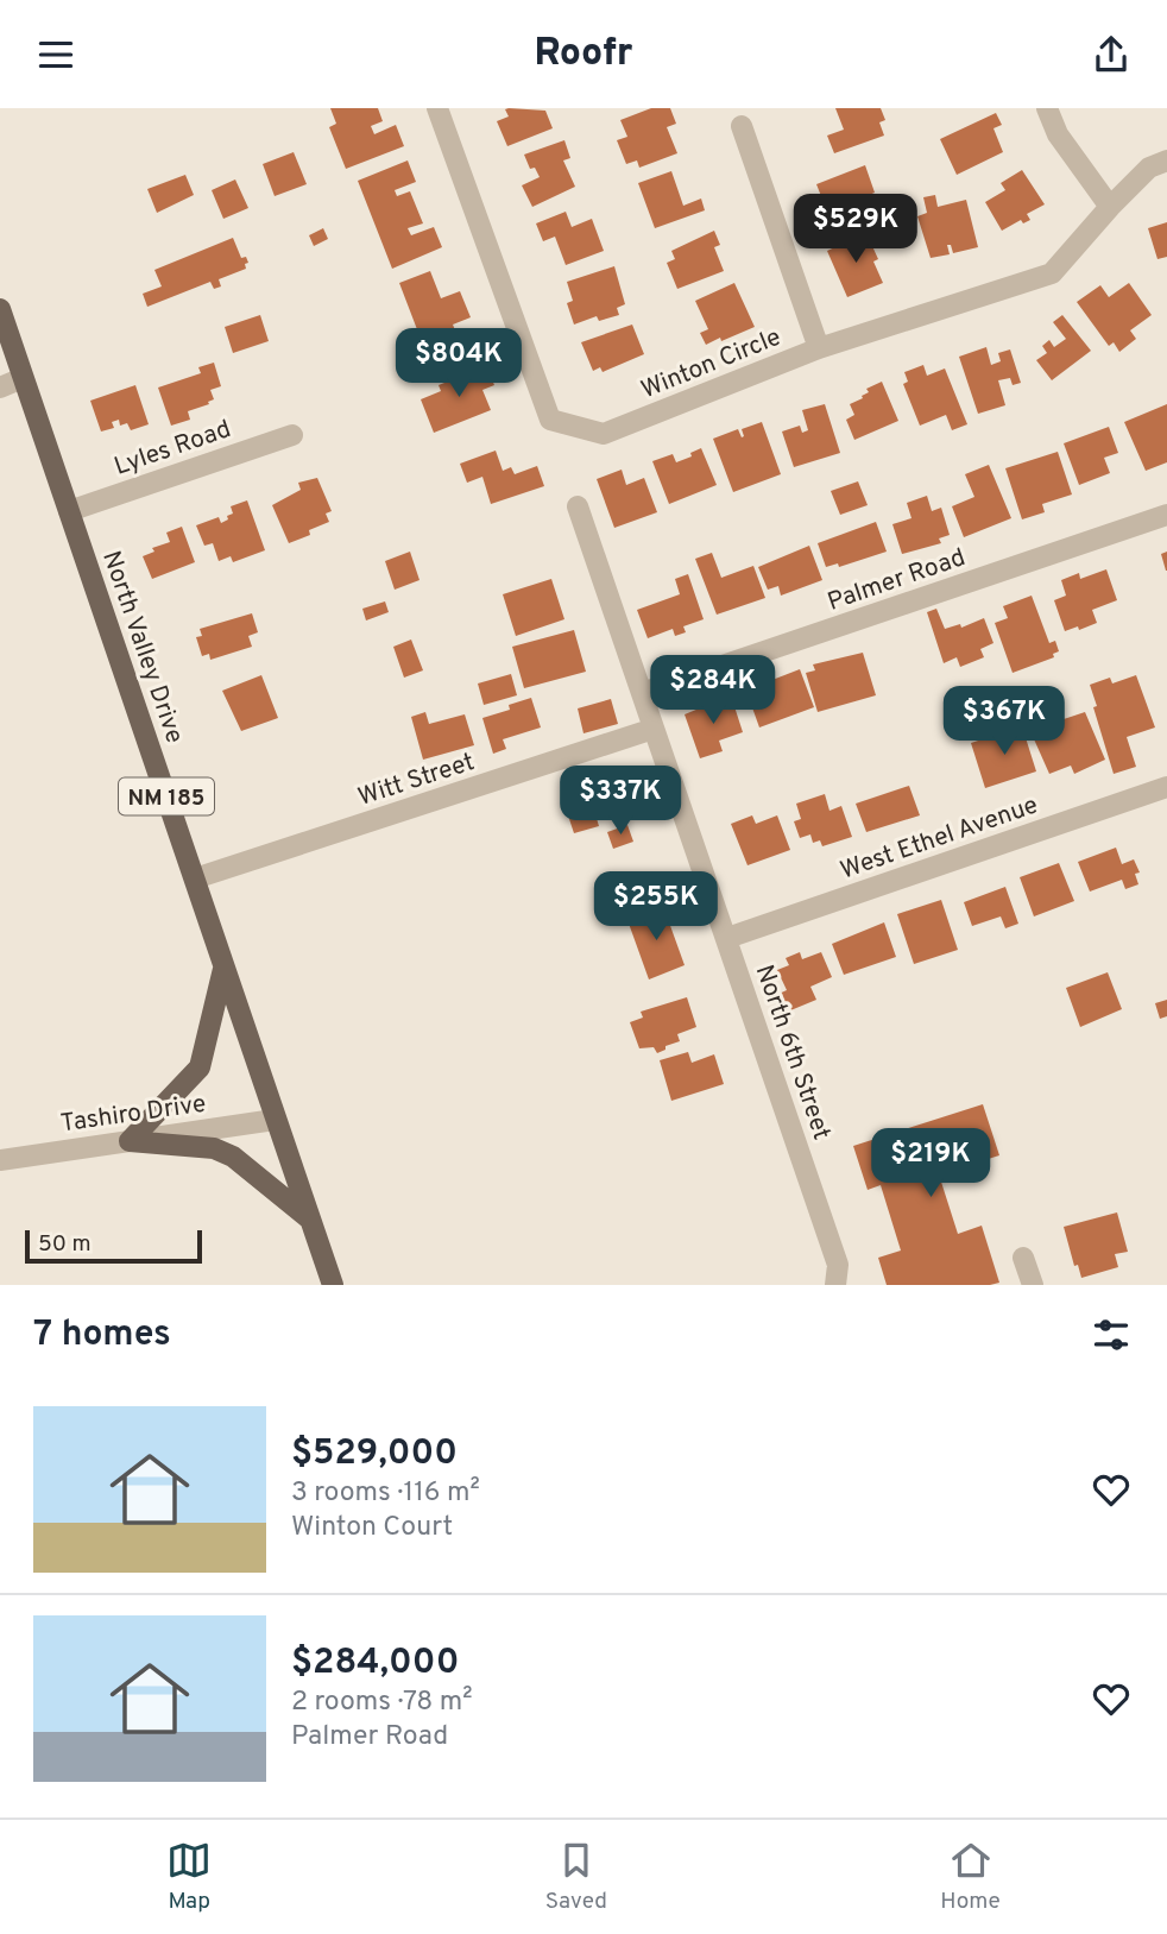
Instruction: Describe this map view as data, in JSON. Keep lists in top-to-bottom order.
{
  "streets": {
    "main road": ["North Valley Drive", "NM 185"],
    "street": [
      "Winton Circle",
      "Lyles Road",
      "Palmer Road",
      "Witt Street",
      "West Ethel Avenue",
      "North 6th Street",
      "Tashiro Drive"
    ]
  },
  "crossings": [
    ["Lyles Road", "North Valley Drive"],
    ["Palmer Road", "North 6th Street"],
    ["North Valley Drive", "Witt Street"],
    ["North Valley Drive", "Tashiro Drive"],
    ["Witt Street", "North 6th Street"],
    ["West Ethel Avenue", "North 6th Street"]
  ],
  "scale_bar": "50 m",
  "page": {
    "header": "Roofr",
    "price": [
      "$529K",
      "$804K",
      "$284K",
      "$367K",
      "$337K",
      "$255K",
      "$219K"
    ],
    "scale": "50 m",
    "heading": "7 homes",
    "list": [
      {
        "name": "$529,000",
        "note": "3 rooms · 116 m² · Winton Court"
      },
      {
        "name": "$284,000",
        "note": "2 rooms · 78 m² · Palmer Road"
      }
    ],
    "tabs": ["Map", "Saved", "Home"]
  }
}
